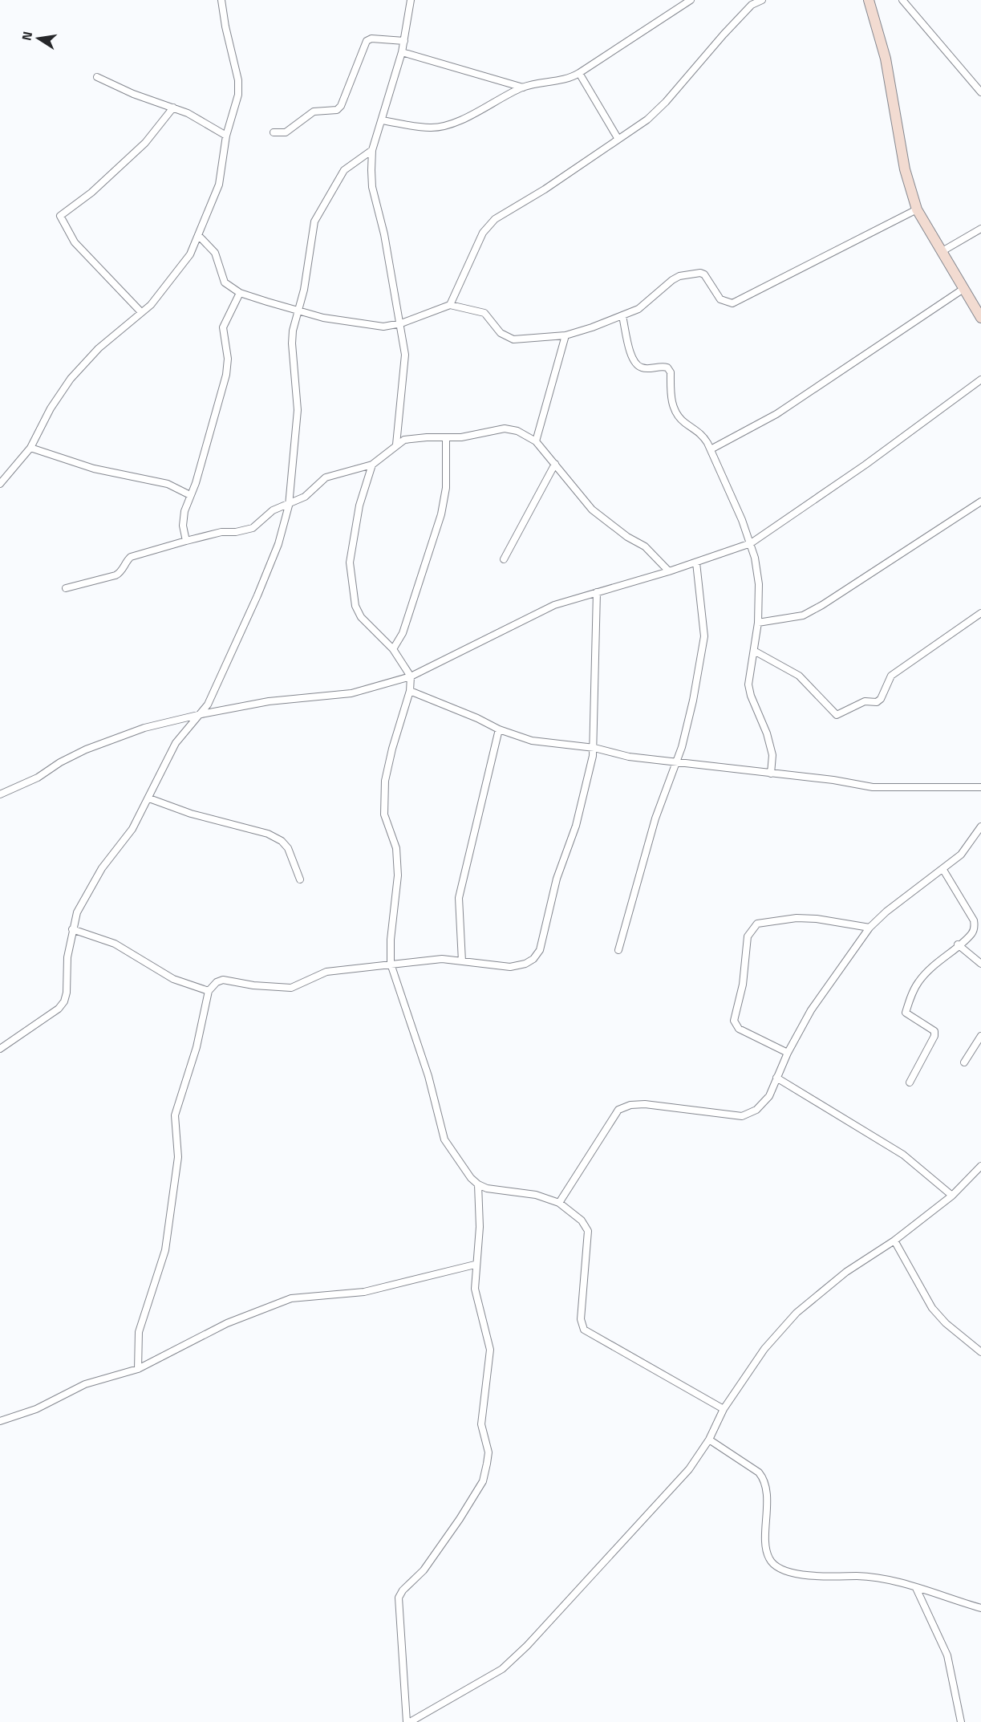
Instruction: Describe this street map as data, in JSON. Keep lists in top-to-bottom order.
{
  "north": "left"
}
